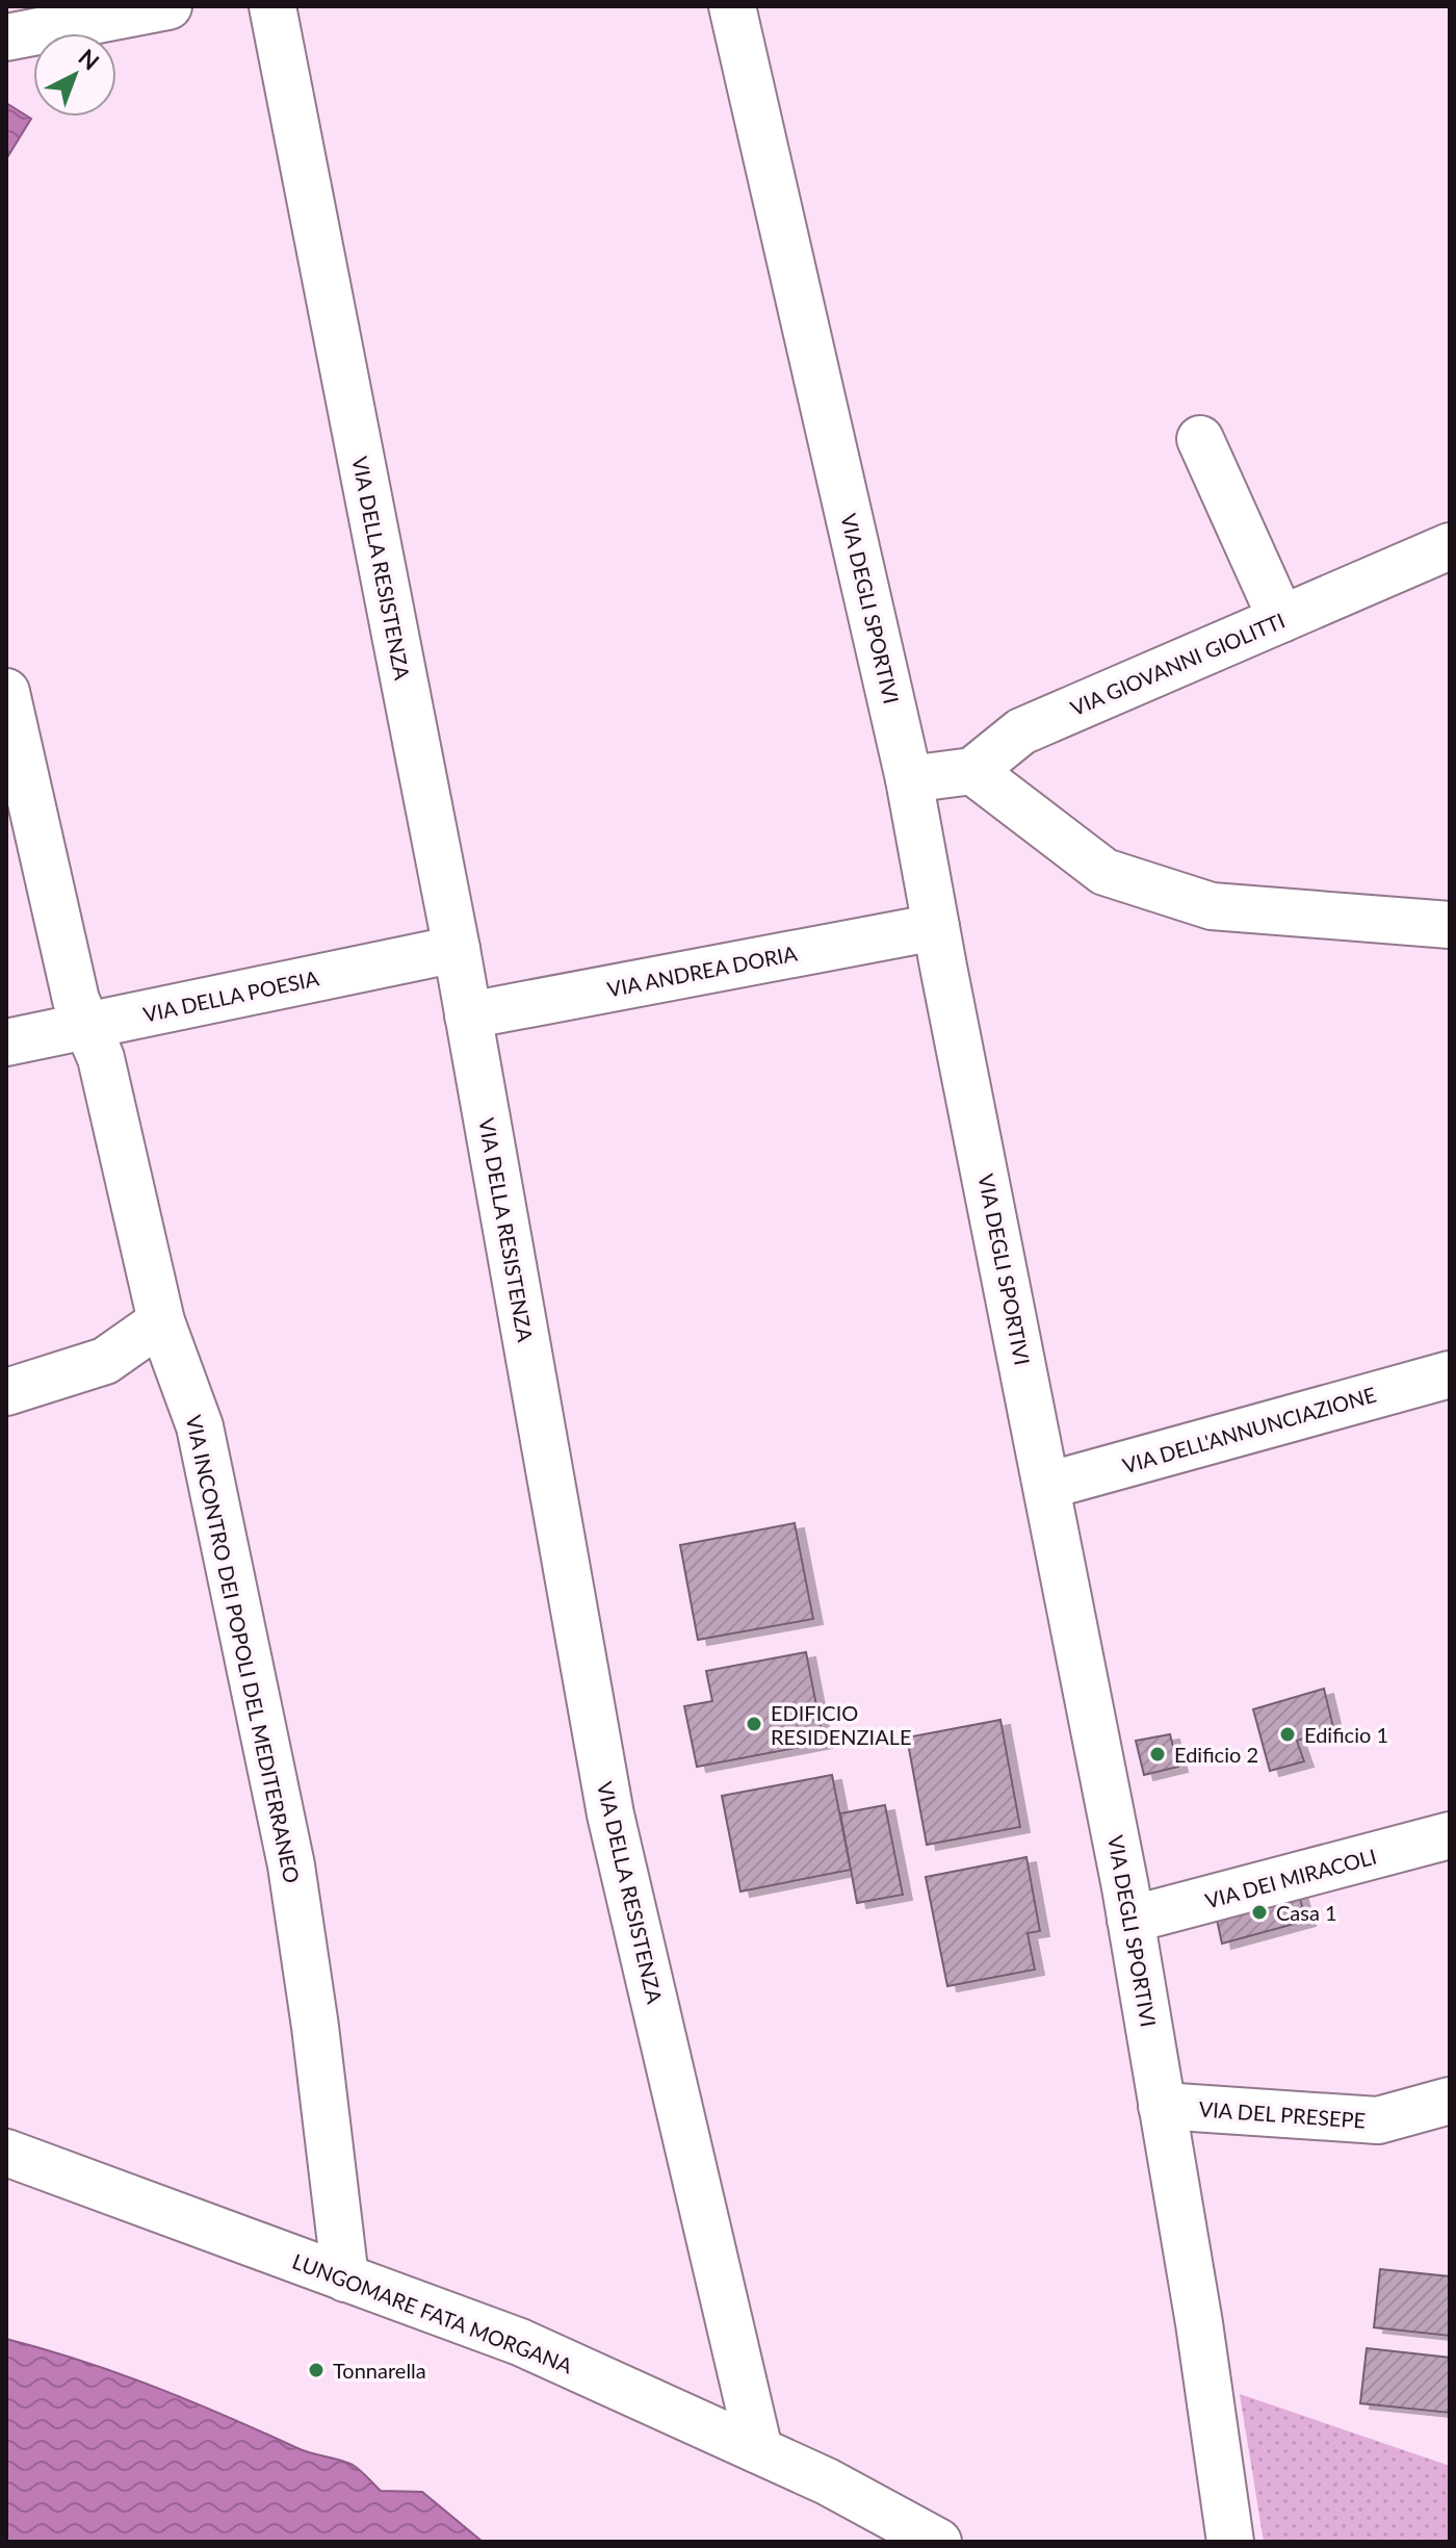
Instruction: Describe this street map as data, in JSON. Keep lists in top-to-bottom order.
{
  "streets": {
    "street": [
      "VIA DELLA RESISTENZA",
      "VIA DEGLI SPORTIVI",
      "VIA GIOVANNI GIOLITTI",
      "VIA ANDREA DORIA",
      "VIA DELLA POESIA",
      "VIA DELL'ANNUNCIAZIONE",
      "VIA INCONTRO DEI POPOLI DEL MEDITERRANEO",
      "VIA DEI MIRACOLI",
      "VIA DEL PRESEPE",
      "LUNGOMARE FATA MORGANA"
    ]
  },
  "crossings": [
    ["VIA DELLA RESISTENZA", "VIA ANDREA DORIA"],
    ["VIA DELLA RESISTENZA", "VIA DELLA POESIA"],
    ["VIA DELLA RESISTENZA", "LUNGOMARE FATA MORGANA"],
    ["VIA DEGLI SPORTIVI", "VIA ANDREA DORIA"],
    ["VIA DEGLI SPORTIVI", "VIA DELL'ANNUNCIAZIONE"],
    ["VIA DEGLI SPORTIVI", "VIA DEI MIRACOLI"],
    ["VIA DEGLI SPORTIVI", "VIA DEL PRESEPE"],
    ["VIA DELLA POESIA", "VIA INCONTRO DEI POPOLI DEL MEDITERRANEO"],
    ["VIA INCONTRO DEI POPOLI DEL MEDITERRANEO", "LUNGOMARE FATA MORGANA"]
  ],
  "places": [
    "EDIFICIO RESIDENZIALE",
    "Edificio 1",
    "Edificio 2",
    "Casa 1",
    "Tonnarella"
  ],
  "north": "top right"
}
